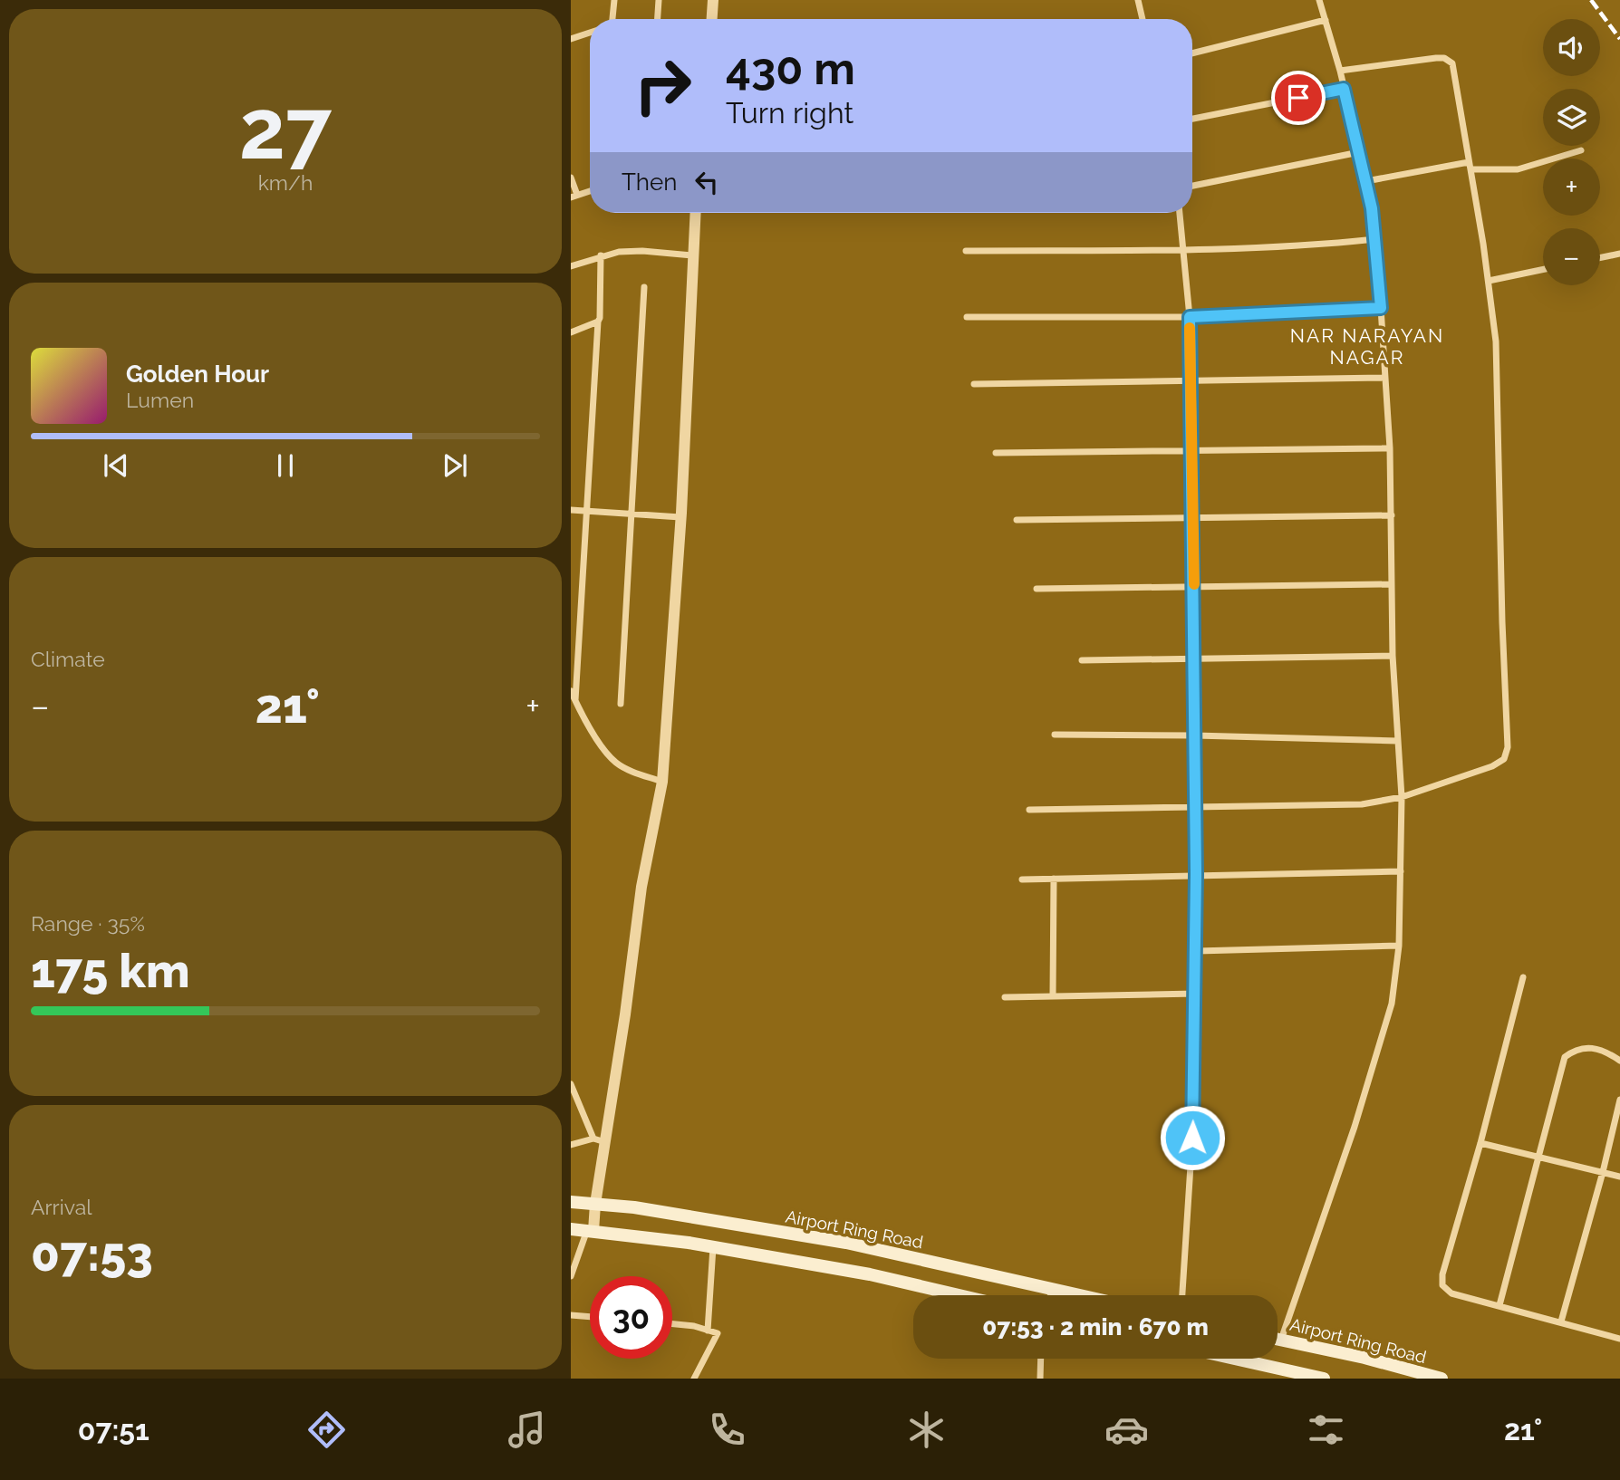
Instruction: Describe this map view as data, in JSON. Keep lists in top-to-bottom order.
{
  "streets": {
    "main road": ["Airport Ring Road"]
  },
  "districts": ["NAR NARAYAN NAGAR"],
  "page": {
    "tile": [
      ["27", "km/h"],
      "Climate",
      ["Range · 35%", "175 km"],
      ["Arrival", "07:53"]
    ],
    "map_buttons": ["+", "−"],
    "turn": ["430 m", "Turn right"],
    "then": "Then",
    "song": ["Golden Hour", "Lumen"],
    "heat": ["−", "21°", "+"],
    "limit": "30",
    "trip": "07:53 · 2 min · 670 m",
    "tabs": ["07:51", "21°"]
  }
}
